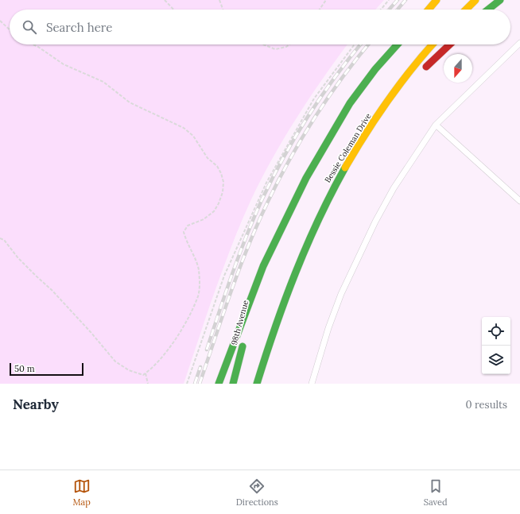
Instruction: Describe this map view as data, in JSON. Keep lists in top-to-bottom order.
{
  "streets": {
    "main road": ["Bessie Coleman Drive", "98th Avenue"]
  },
  "scale_bar": "50 m",
  "north": "bottom",
  "page": {
    "search": "Search here",
    "scale": "50 m",
    "heading": ["Nearby", "0 results"],
    "nav": ["Map", "Directions", "Saved"]
  }
}
